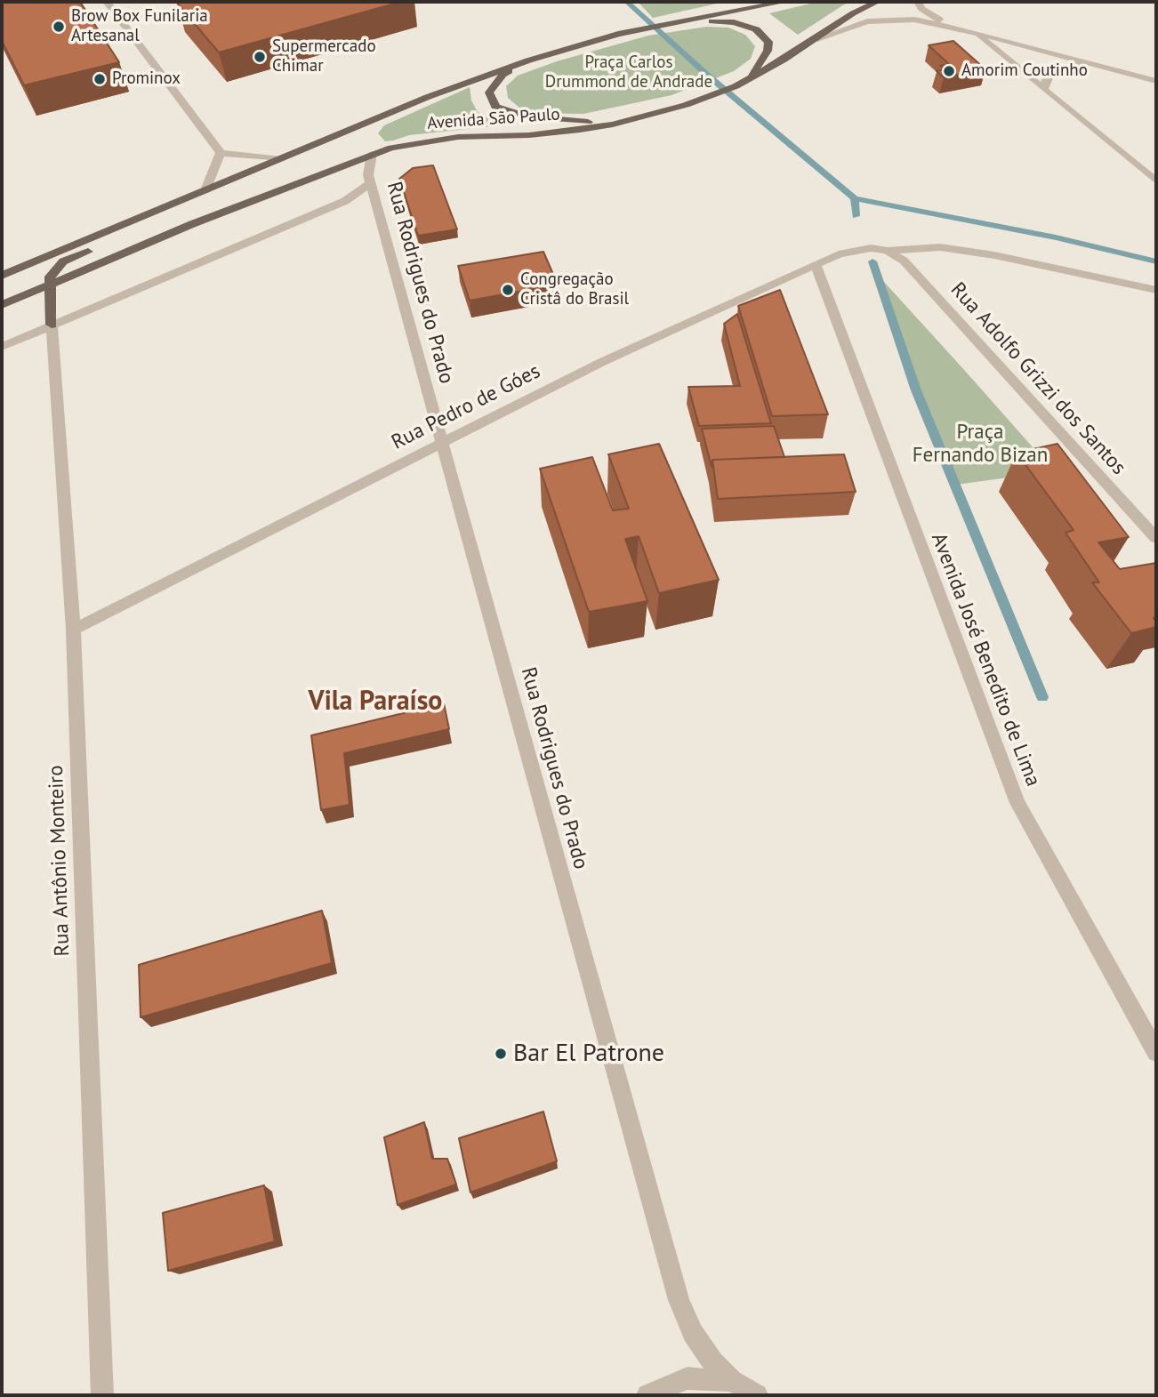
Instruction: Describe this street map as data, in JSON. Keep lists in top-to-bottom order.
{
  "streets": {
    "main road": ["Avenida São Paulo"],
    "street": [
      "Rua Rodrigues do Prado",
      "Rua Adolfo Grizzi dos Santos",
      "Rua Pedro de Góes",
      "Avenida José Benedito de Lima",
      "Rua Antônio Monteiro"
    ]
  },
  "crossings": [
    ["Avenida São Paulo", "Rua Rodrigues do Prado"],
    ["Rua Rodrigues do Prado", "Rua Pedro de Góes"],
    ["Rua Adolfo Grizzi dos Santos", "Rua Pedro de Góes"],
    ["Rua Pedro de Góes", "Avenida José Benedito de Lima"],
    ["Rua Pedro de Góes", "Rua Antônio Monteiro"]
  ],
  "districts": ["Vila Paraíso"],
  "parks": ["Praça Carlos Drummond de Andrade", "Praça Fernando Bizan"],
  "places": [
    "Brow Box Funilaria Artesanal",
    "Supermercado Chimar",
    "Amorim Coutinho",
    "Prominox",
    "Congregação Cristâ do Brasil",
    "Bar El Patrone"
  ]
}
